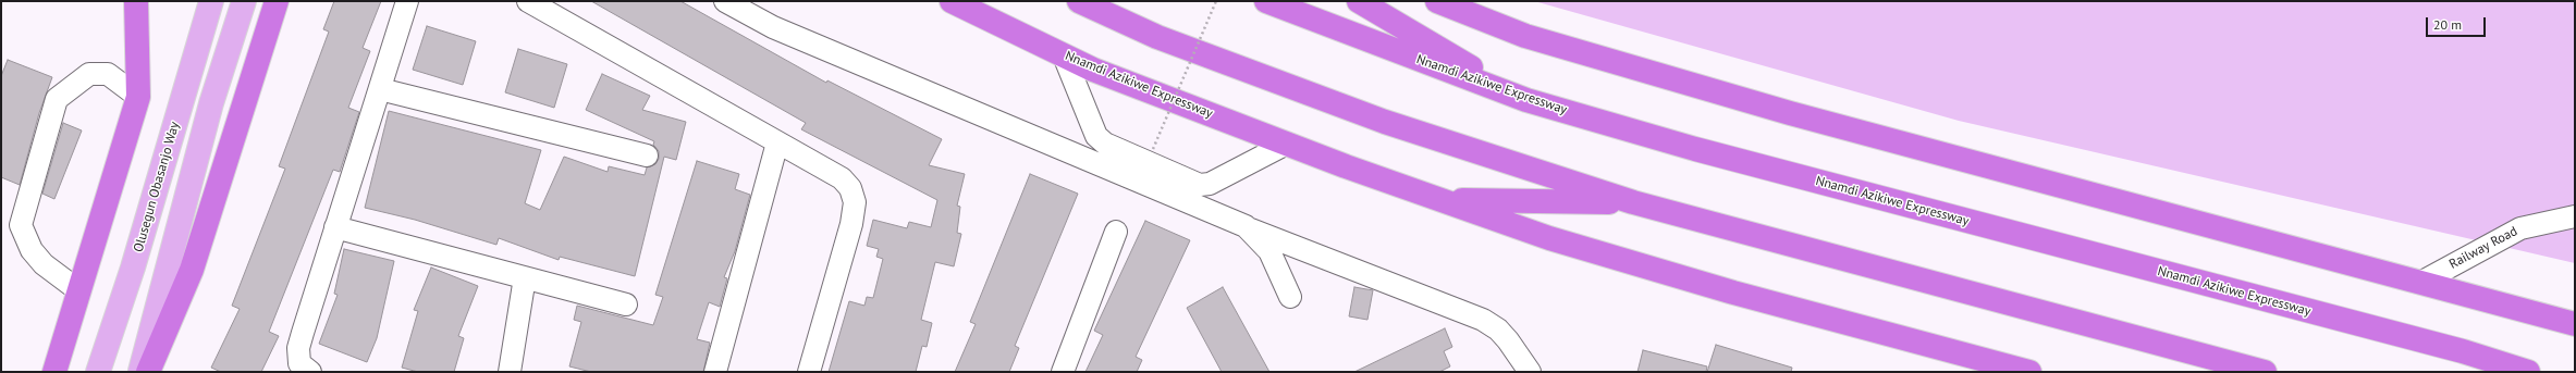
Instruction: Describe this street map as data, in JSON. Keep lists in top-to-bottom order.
{
  "streets": {
    "highway": ["Nnamdi Azikiwe Expressway"],
    "main road": ["Olusegun Obasanjo Way"],
    "street": ["Railway Road"]
  },
  "scale_bar": "20 m"
}
